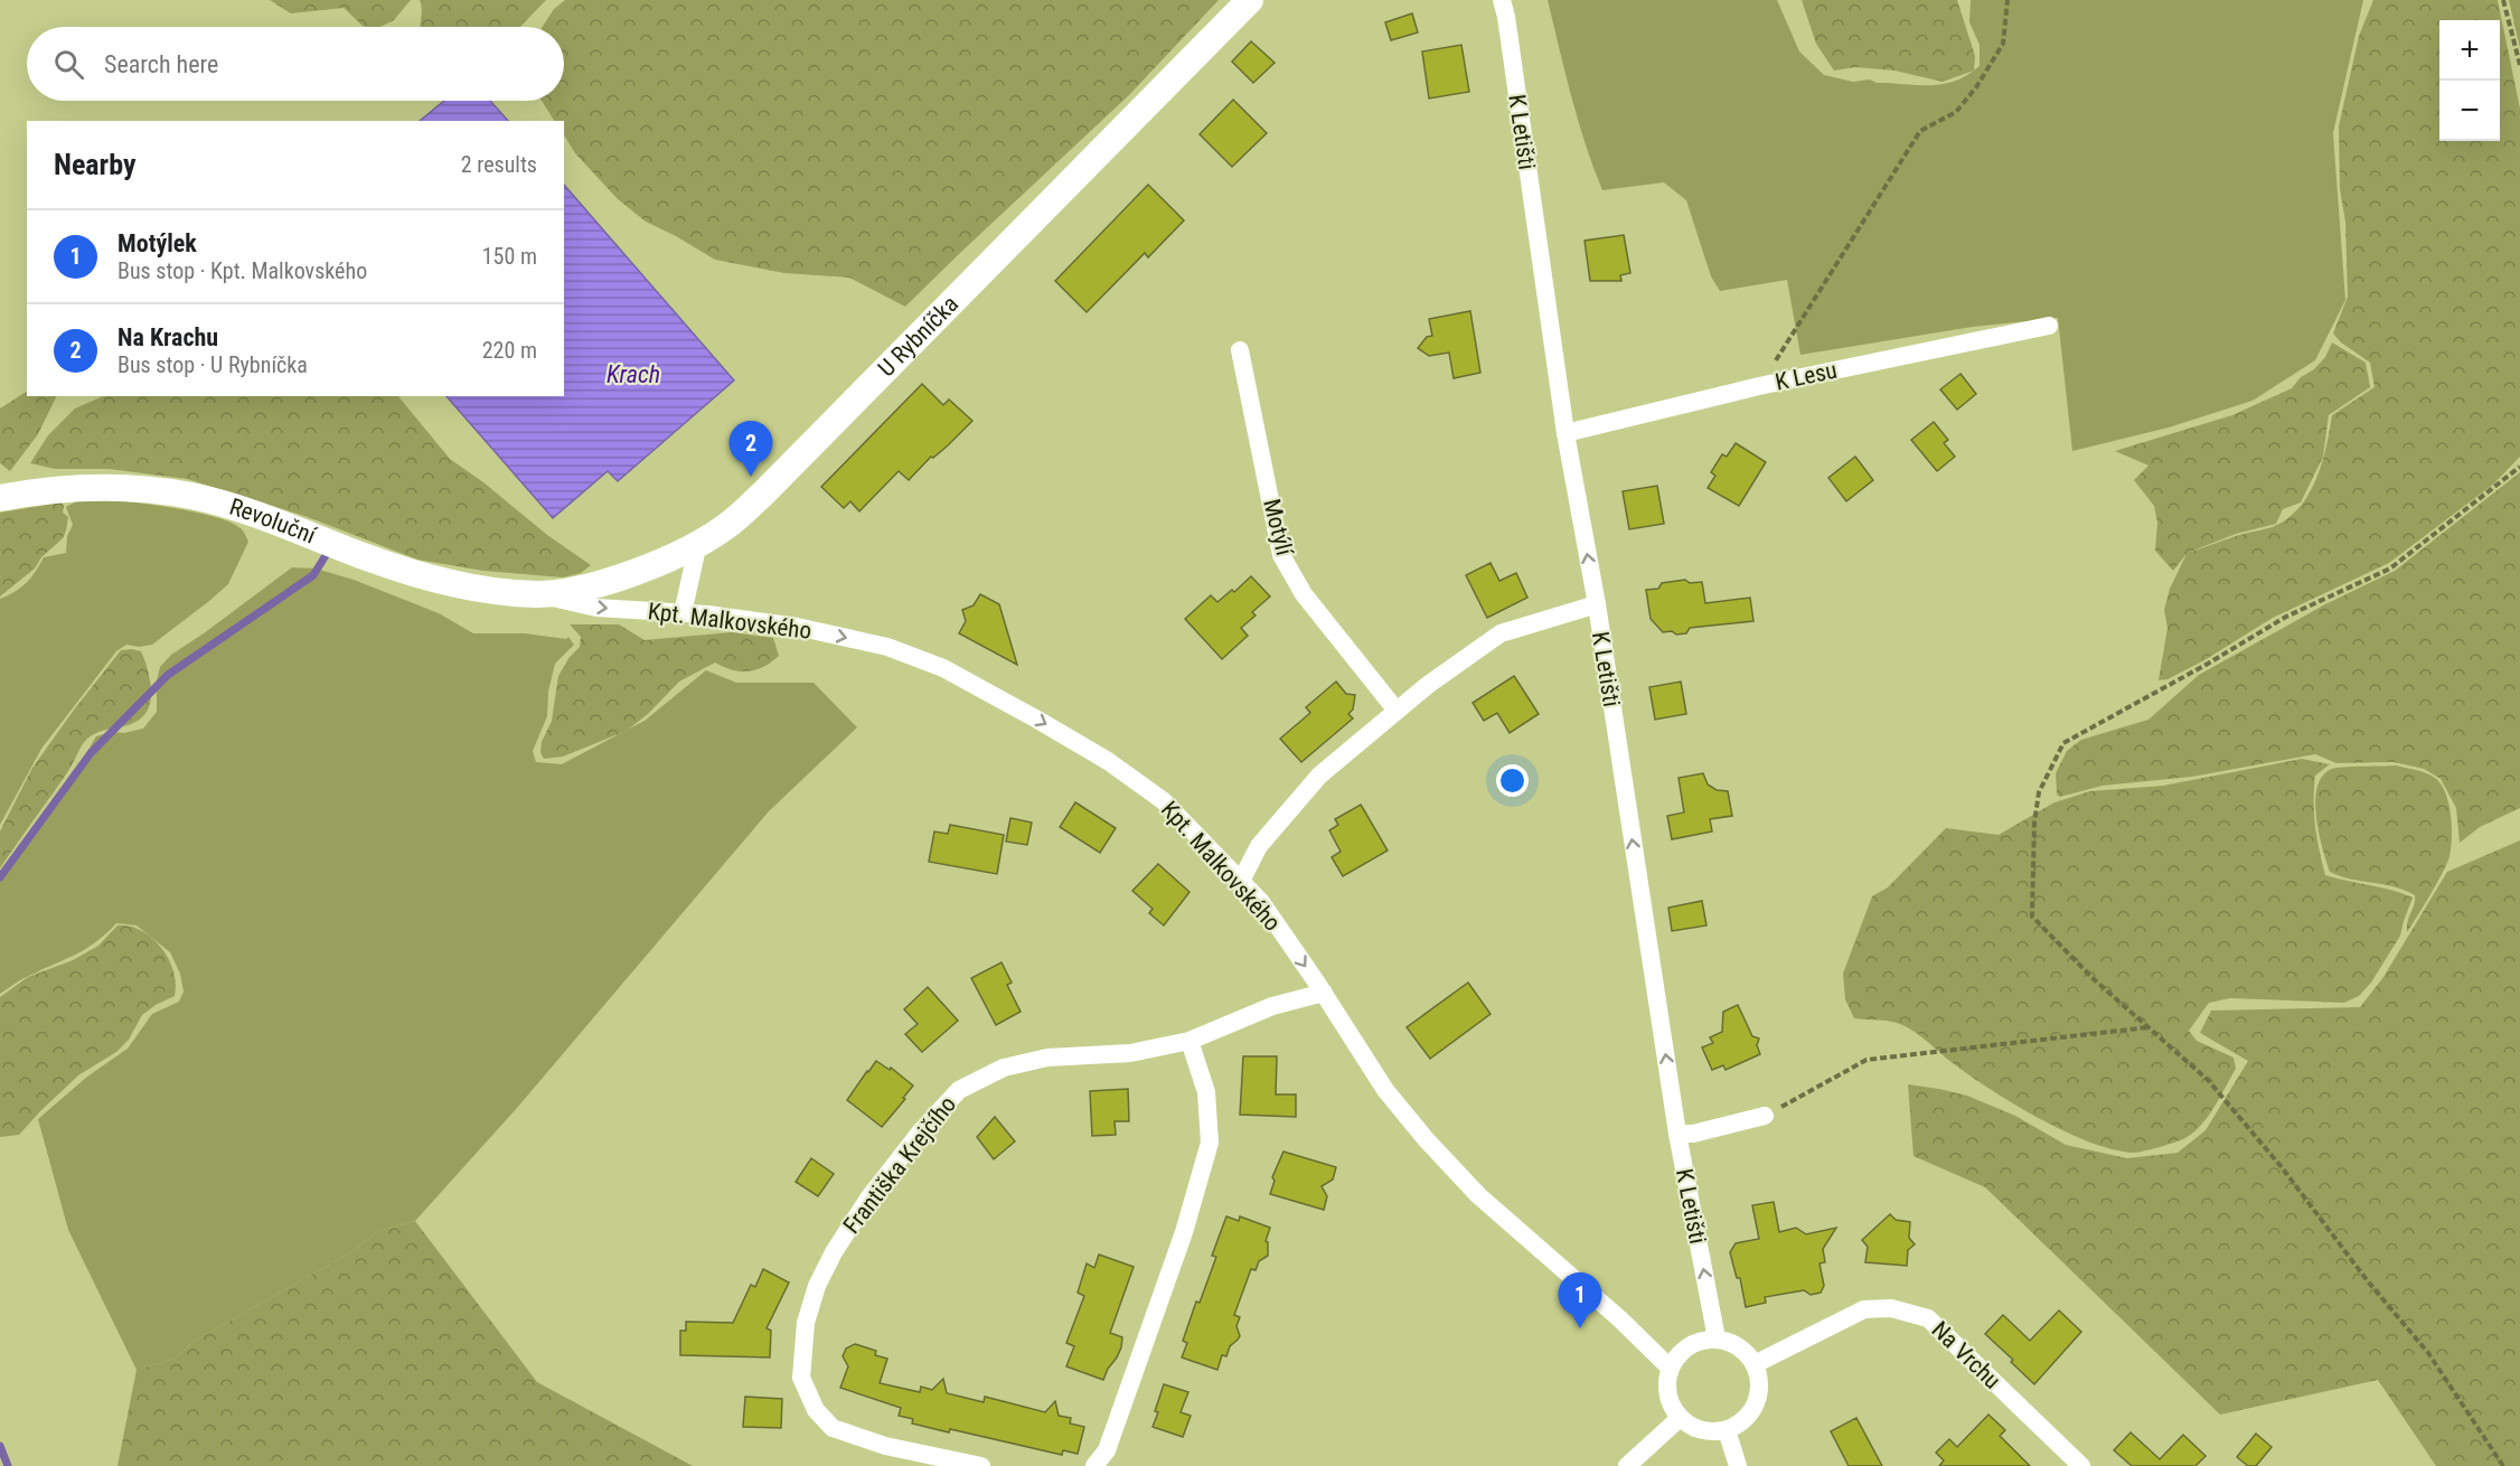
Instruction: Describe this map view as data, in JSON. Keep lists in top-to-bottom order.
{
  "streets": {
    "street": [
      "K Letišti",
      "U Rybníčka",
      "K Lesu",
      "Revoluční",
      "Motýlí",
      "Kpt. Malkovského",
      "Františka Krejčího",
      "Na Vrchu"
    ]
  },
  "crossings": [
    ["K Letišti", "K Lesu"],
    ["K Letišti", "Kpt. Malkovského"],
    ["K Letišti", "Na Vrchu"],
    ["U Rybníčka", "Revoluční"],
    ["U Rybníčka", "Kpt. Malkovského"],
    ["Revoluční", "Kpt. Malkovského"],
    ["Kpt. Malkovského", "Františka Krejčího"],
    ["Kpt. Malkovského", "Na Vrchu"]
  ],
  "one_way": ["K Letišti", "Kpt. Malkovského"],
  "water": ["Krach"],
  "page": {
    "map_buttons": ["+", "−"],
    "search": "Search here",
    "heading": ["Nearby", "2 results"],
    "list": [
      {
        "mark": "1",
        "name": "Motýlek",
        "note": "Bus stop · Kpt. Malkovského",
        "value": "150 m"
      },
      {
        "mark": "2",
        "name": "Na Krachu",
        "note": "Bus stop · U Rybníčka",
        "value": "220 m"
      }
    ],
    "pins": ["2", "1"]
  }
}
